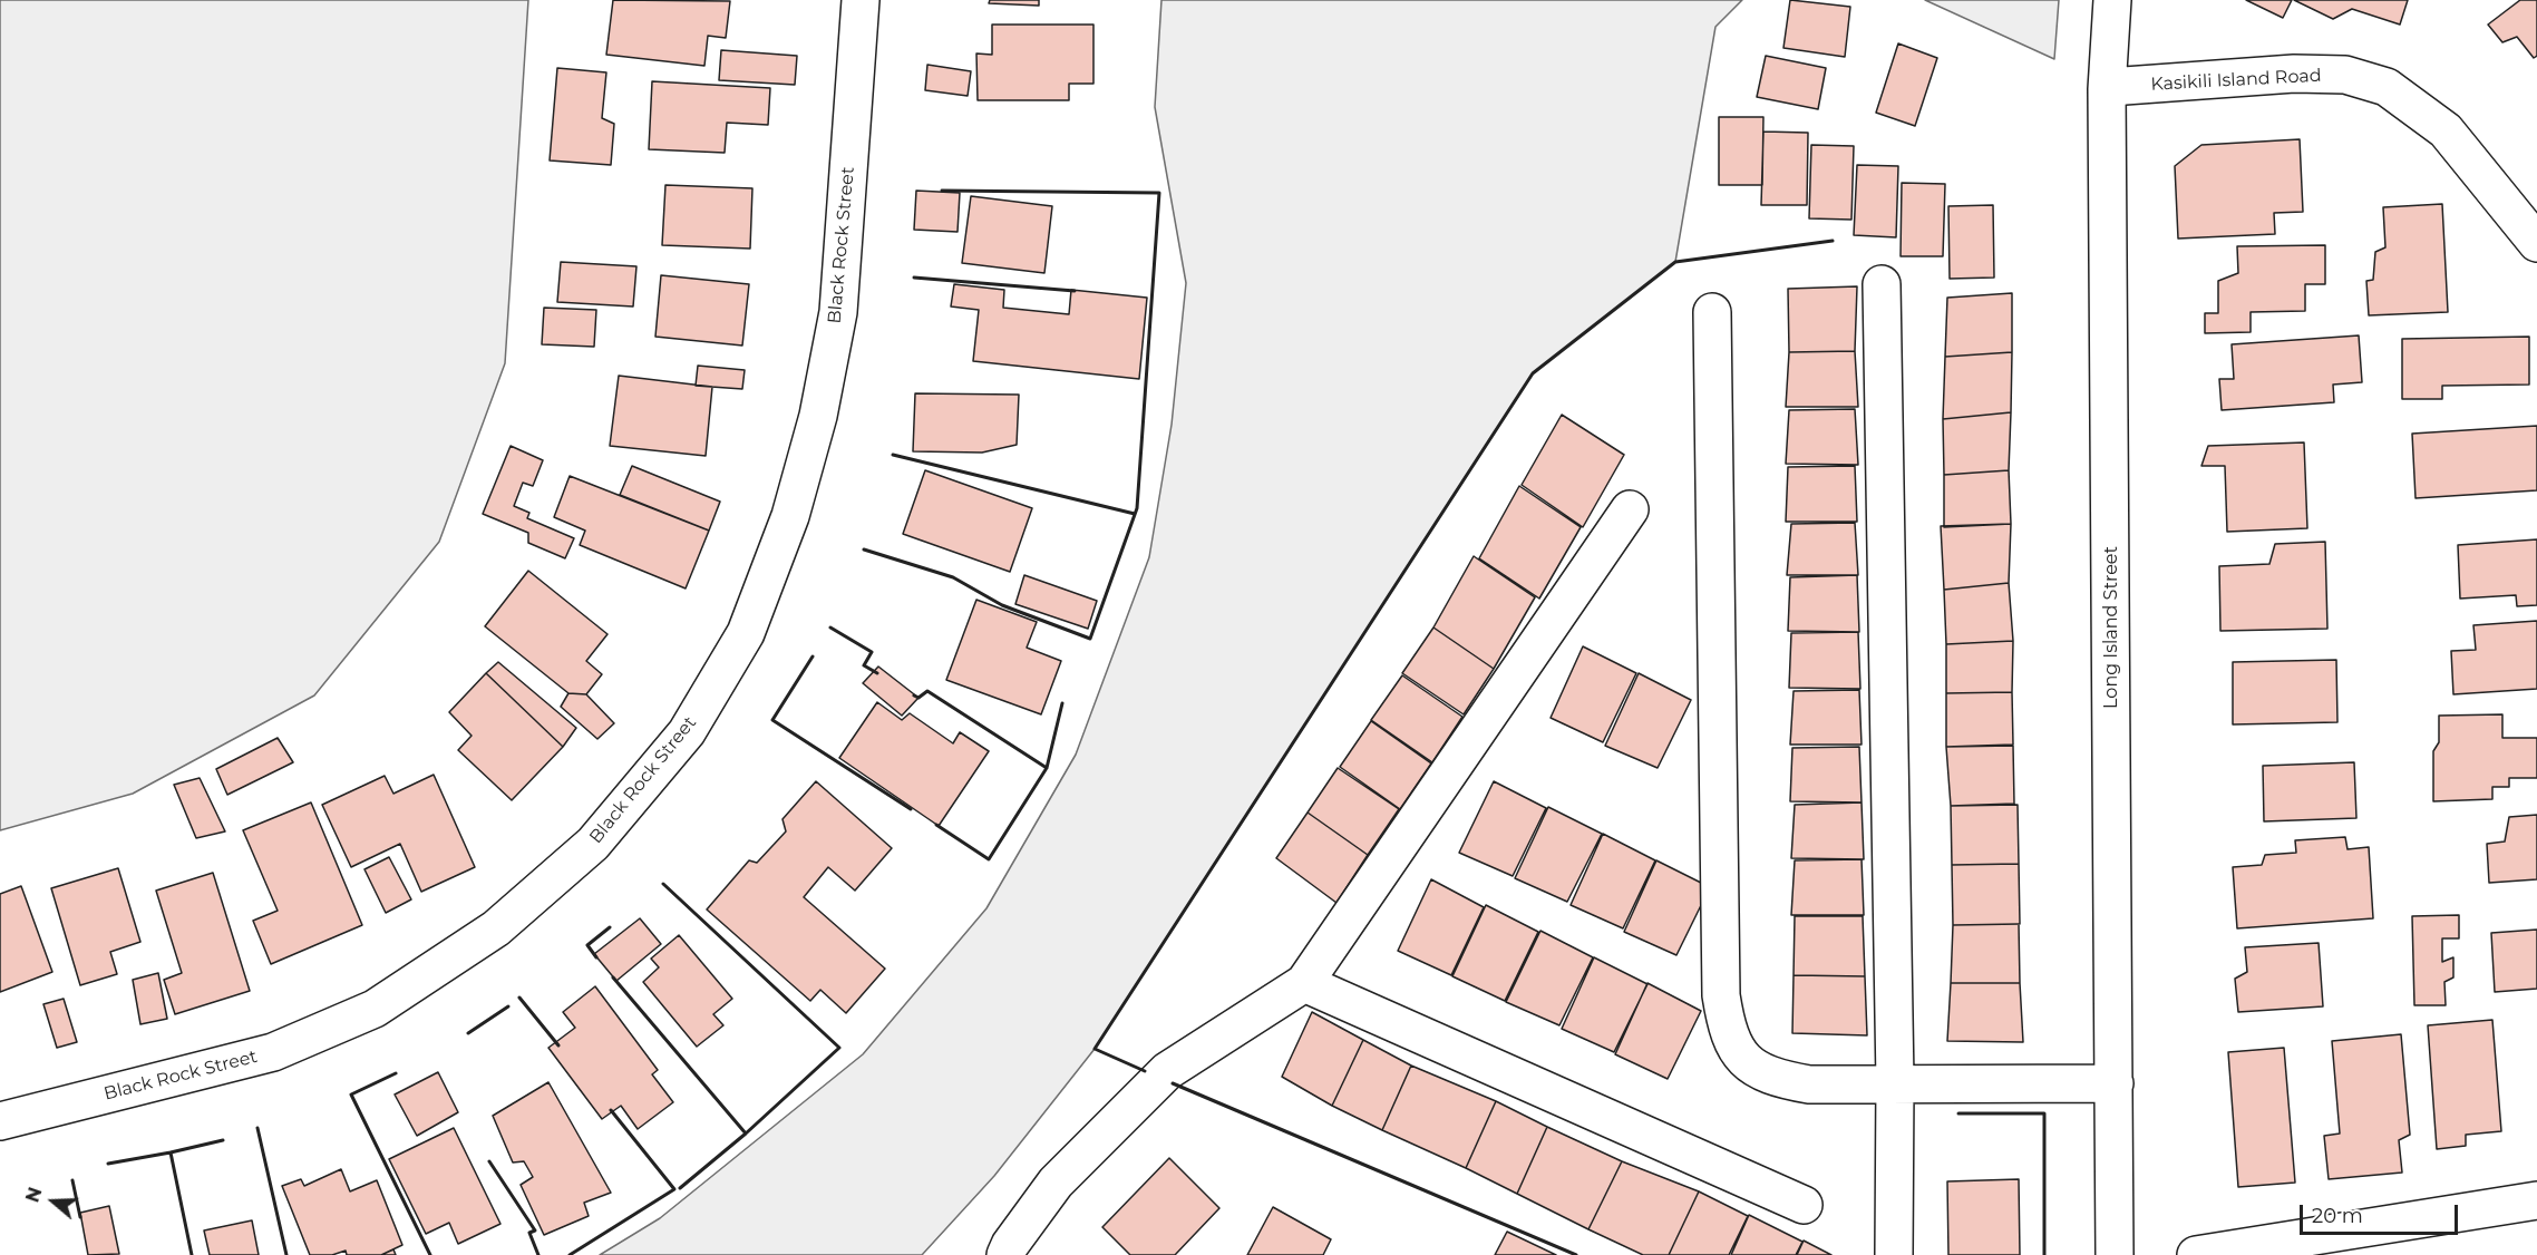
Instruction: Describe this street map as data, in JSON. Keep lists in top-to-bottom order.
{
  "streets": {
    "street": ["Kasikili Island Road", "Black Rock Street", "Long Island Street"]
  },
  "crossings": [
    ["Kasikili Island Road", "Long Island Street"]
  ],
  "scale_bar": "20 m",
  "north": "left"
}
